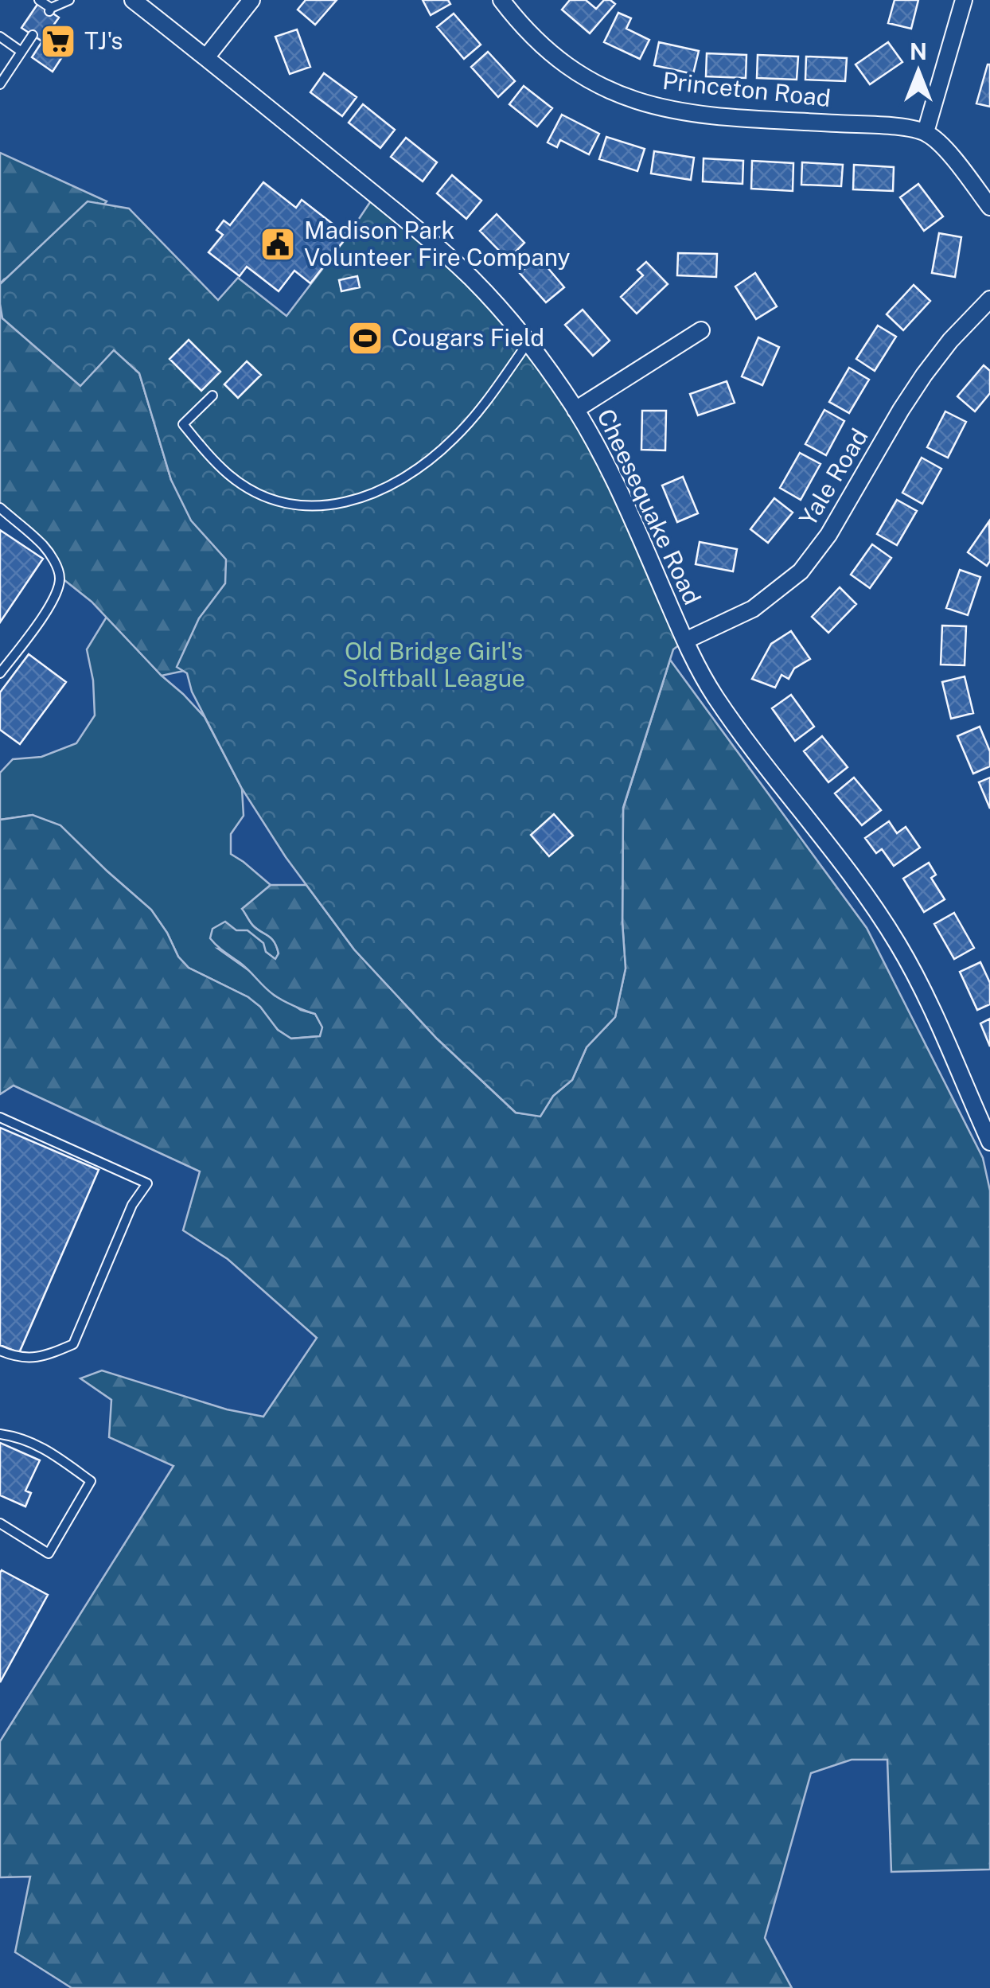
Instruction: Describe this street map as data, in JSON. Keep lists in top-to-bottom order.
{
  "streets": {
    "street": ["Princeton Road", "Yale Road", "Cheesequake Road"]
  },
  "crossings": [
    ["Yale Road", "Cheesequake Road"]
  ],
  "parks": ["Old Bridge Girl's Solftball League"],
  "places": {
    "supermarket": ["TJ's"],
    "public building": ["Madison Park Volunteer Fire Company"],
    "sports": ["Cougars Field"]
  },
  "north": "top"
}
